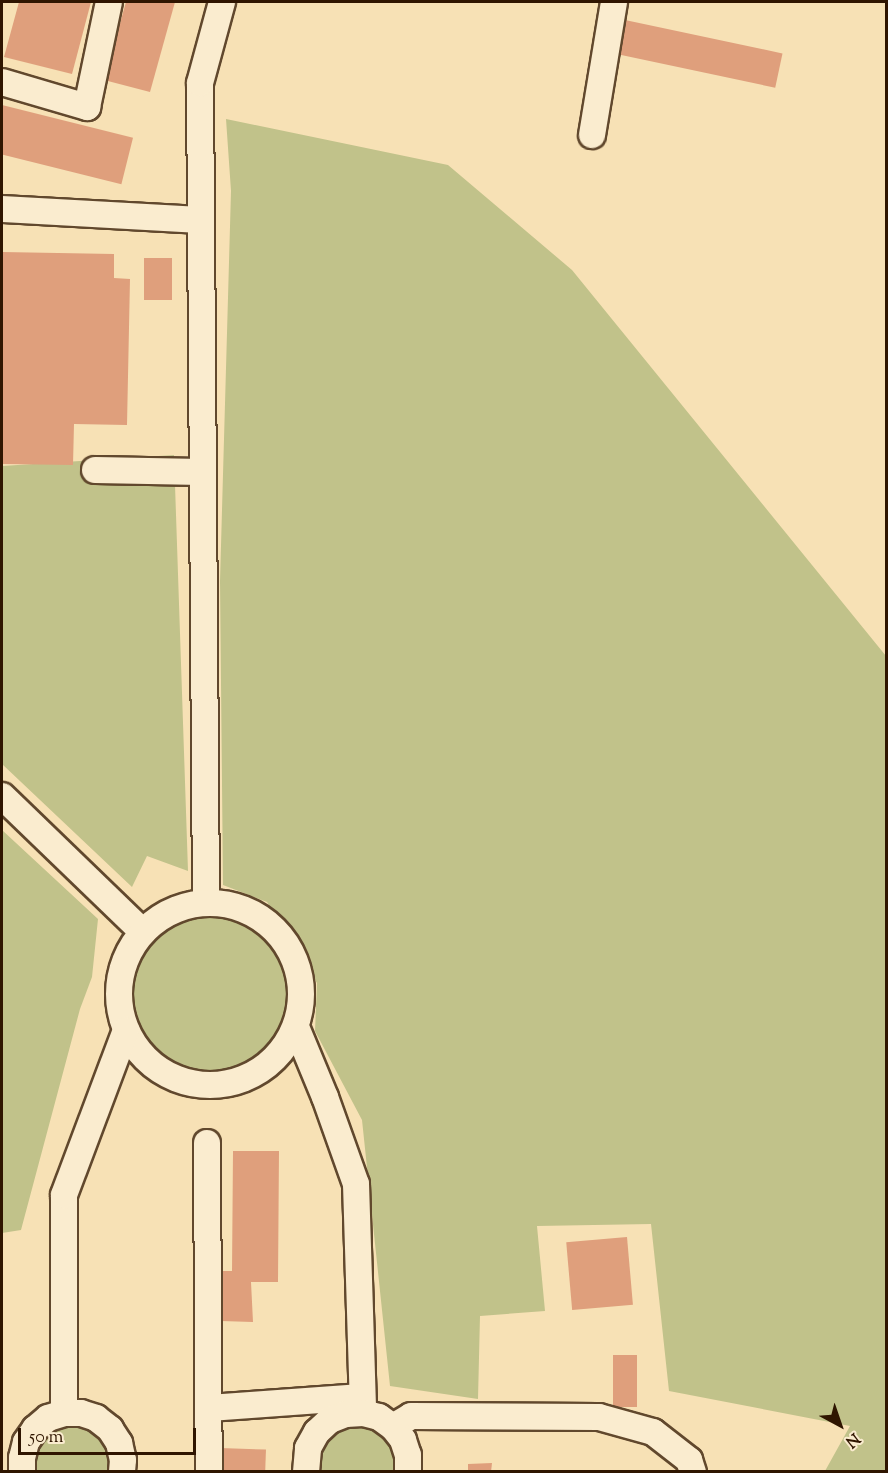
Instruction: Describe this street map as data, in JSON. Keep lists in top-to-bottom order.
{
  "scale_bar": "50 m",
  "north": "bottom right"
}
